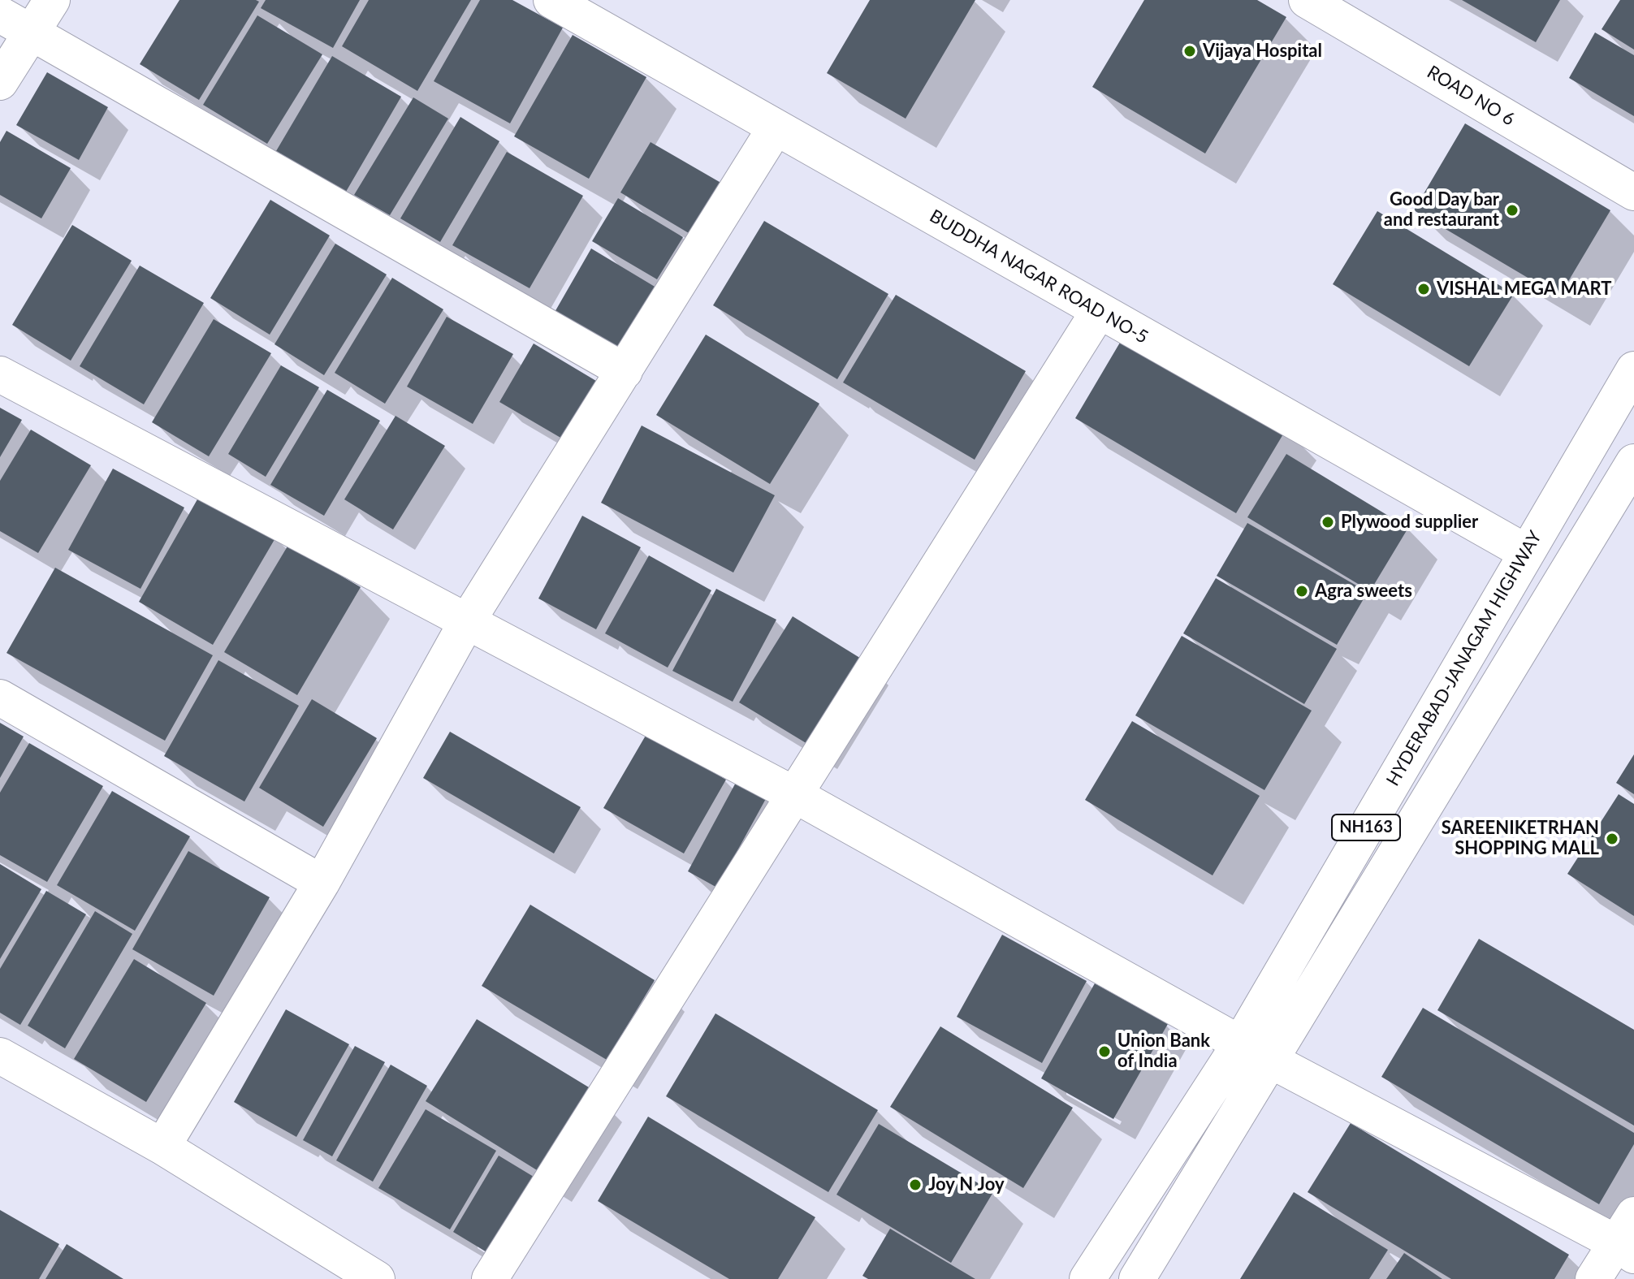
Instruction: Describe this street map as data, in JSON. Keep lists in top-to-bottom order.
{
  "streets": {
    "main road": [
      "ROAD NO 6",
      "BUDDHA NAGAR ROAD NO-5",
      "HYDERABAD-JANAGAM HIGHWAY",
      "NH163"
    ]
  },
  "crossings": [
    ["BUDDHA NAGAR ROAD NO-5", "HYDERABAD-JANAGAM HIGHWAY"]
  ],
  "places": [
    "Vijaya Hospital",
    "Good Day bar and restaurant",
    "VISHAL MEGA MART",
    "Plywood supplier",
    "Agra sweets",
    "SAREENIKETRHAN SHOPPING MALL",
    "Union Bank of India",
    "Joy N Joy"
  ]
}
